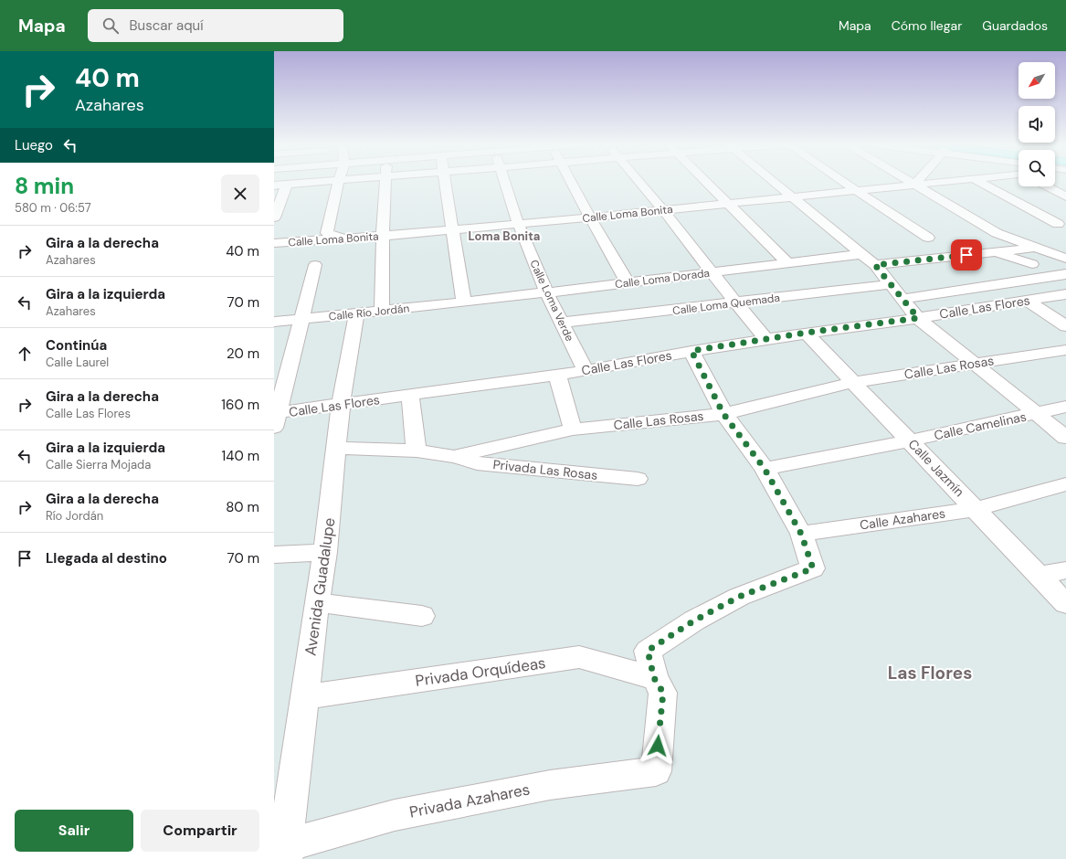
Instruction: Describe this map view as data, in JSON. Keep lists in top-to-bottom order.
{
  "streets": {
    "street": [
      "Calle Loma Bonita",
      "Calle Loma Dorada",
      "Calle Loma Verde",
      "Calle Loma Quemada",
      "Calle Las Flores",
      "Calle Río Jordán",
      "Calle Las Rosas",
      "Calle Camelinas",
      "Calle Jazmín",
      "Privada Las Rosas",
      "Calle Azahares",
      "Avenida Guadalupe",
      "Privada Orquídeas",
      "Privada Azahares"
    ]
  },
  "crossings": [
    ["Calle Loma Bonita", "Calle Loma Verde"],
    ["Calle Loma Dorada", "Calle Loma Verde"],
    ["Calle Loma Dorada", "Calle Río Jordán"],
    ["Calle Loma Verde", "Calle Loma Quemada"],
    ["Calle Loma Verde", "Calle Las Flores"],
    ["Calle Las Flores", "Calle Jazmín"],
    ["Calle Las Flores", "Avenida Guadalupe"],
    ["Calle Río Jordán", "Avenida Guadalupe"],
    ["Calle Las Rosas", "Calle Jazmín"],
    ["Calle Las Rosas", "Privada Las Rosas"],
    ["Calle Las Rosas", "Avenida Guadalupe"],
    ["Calle Camelinas", "Calle Jazmín"],
    ["Calle Jazmín", "Calle Azahares"],
    ["Avenida Guadalupe", "Privada Orquídeas"],
    ["Avenida Guadalupe", "Privada Azahares"],
    ["Privada Orquídeas", "Privada Azahares"]
  ],
  "districts": ["Loma Bonita", "Las Flores"],
  "north": "bottom left",
  "page": {
    "header": "Mapa",
    "search": "Buscar aquí",
    "nav": ["Mapa", "Cómo llegar", "Guardados"],
    "turn": ["40 m", "Azahares"],
    "then": "Luego",
    "heading": ["8 min", "580 m · 06:57"],
    "list": [
      {
        "name": "Gira a la derecha",
        "note": "Azahares",
        "value": "40 m"
      },
      {
        "name": "Gira a la izquierda",
        "note": "Azahares",
        "value": "70 m"
      },
      {
        "name": "Continúa",
        "note": "Calle Laurel",
        "value": "20 m"
      },
      {
        "name": "Gira a la derecha",
        "note": "Calle Las Flores",
        "value": "160 m"
      },
      {
        "name": "Gira a la izquierda",
        "note": "Calle Sierra Mojada",
        "value": "140 m"
      },
      {
        "name": "Gira a la derecha",
        "note": "Río Jordán",
        "value": "80 m"
      },
      {
        "name": "Llegada al destino",
        "value": "70 m"
      }
    ],
    "buttons": ["Salir", "Compartir"]
  }
}
